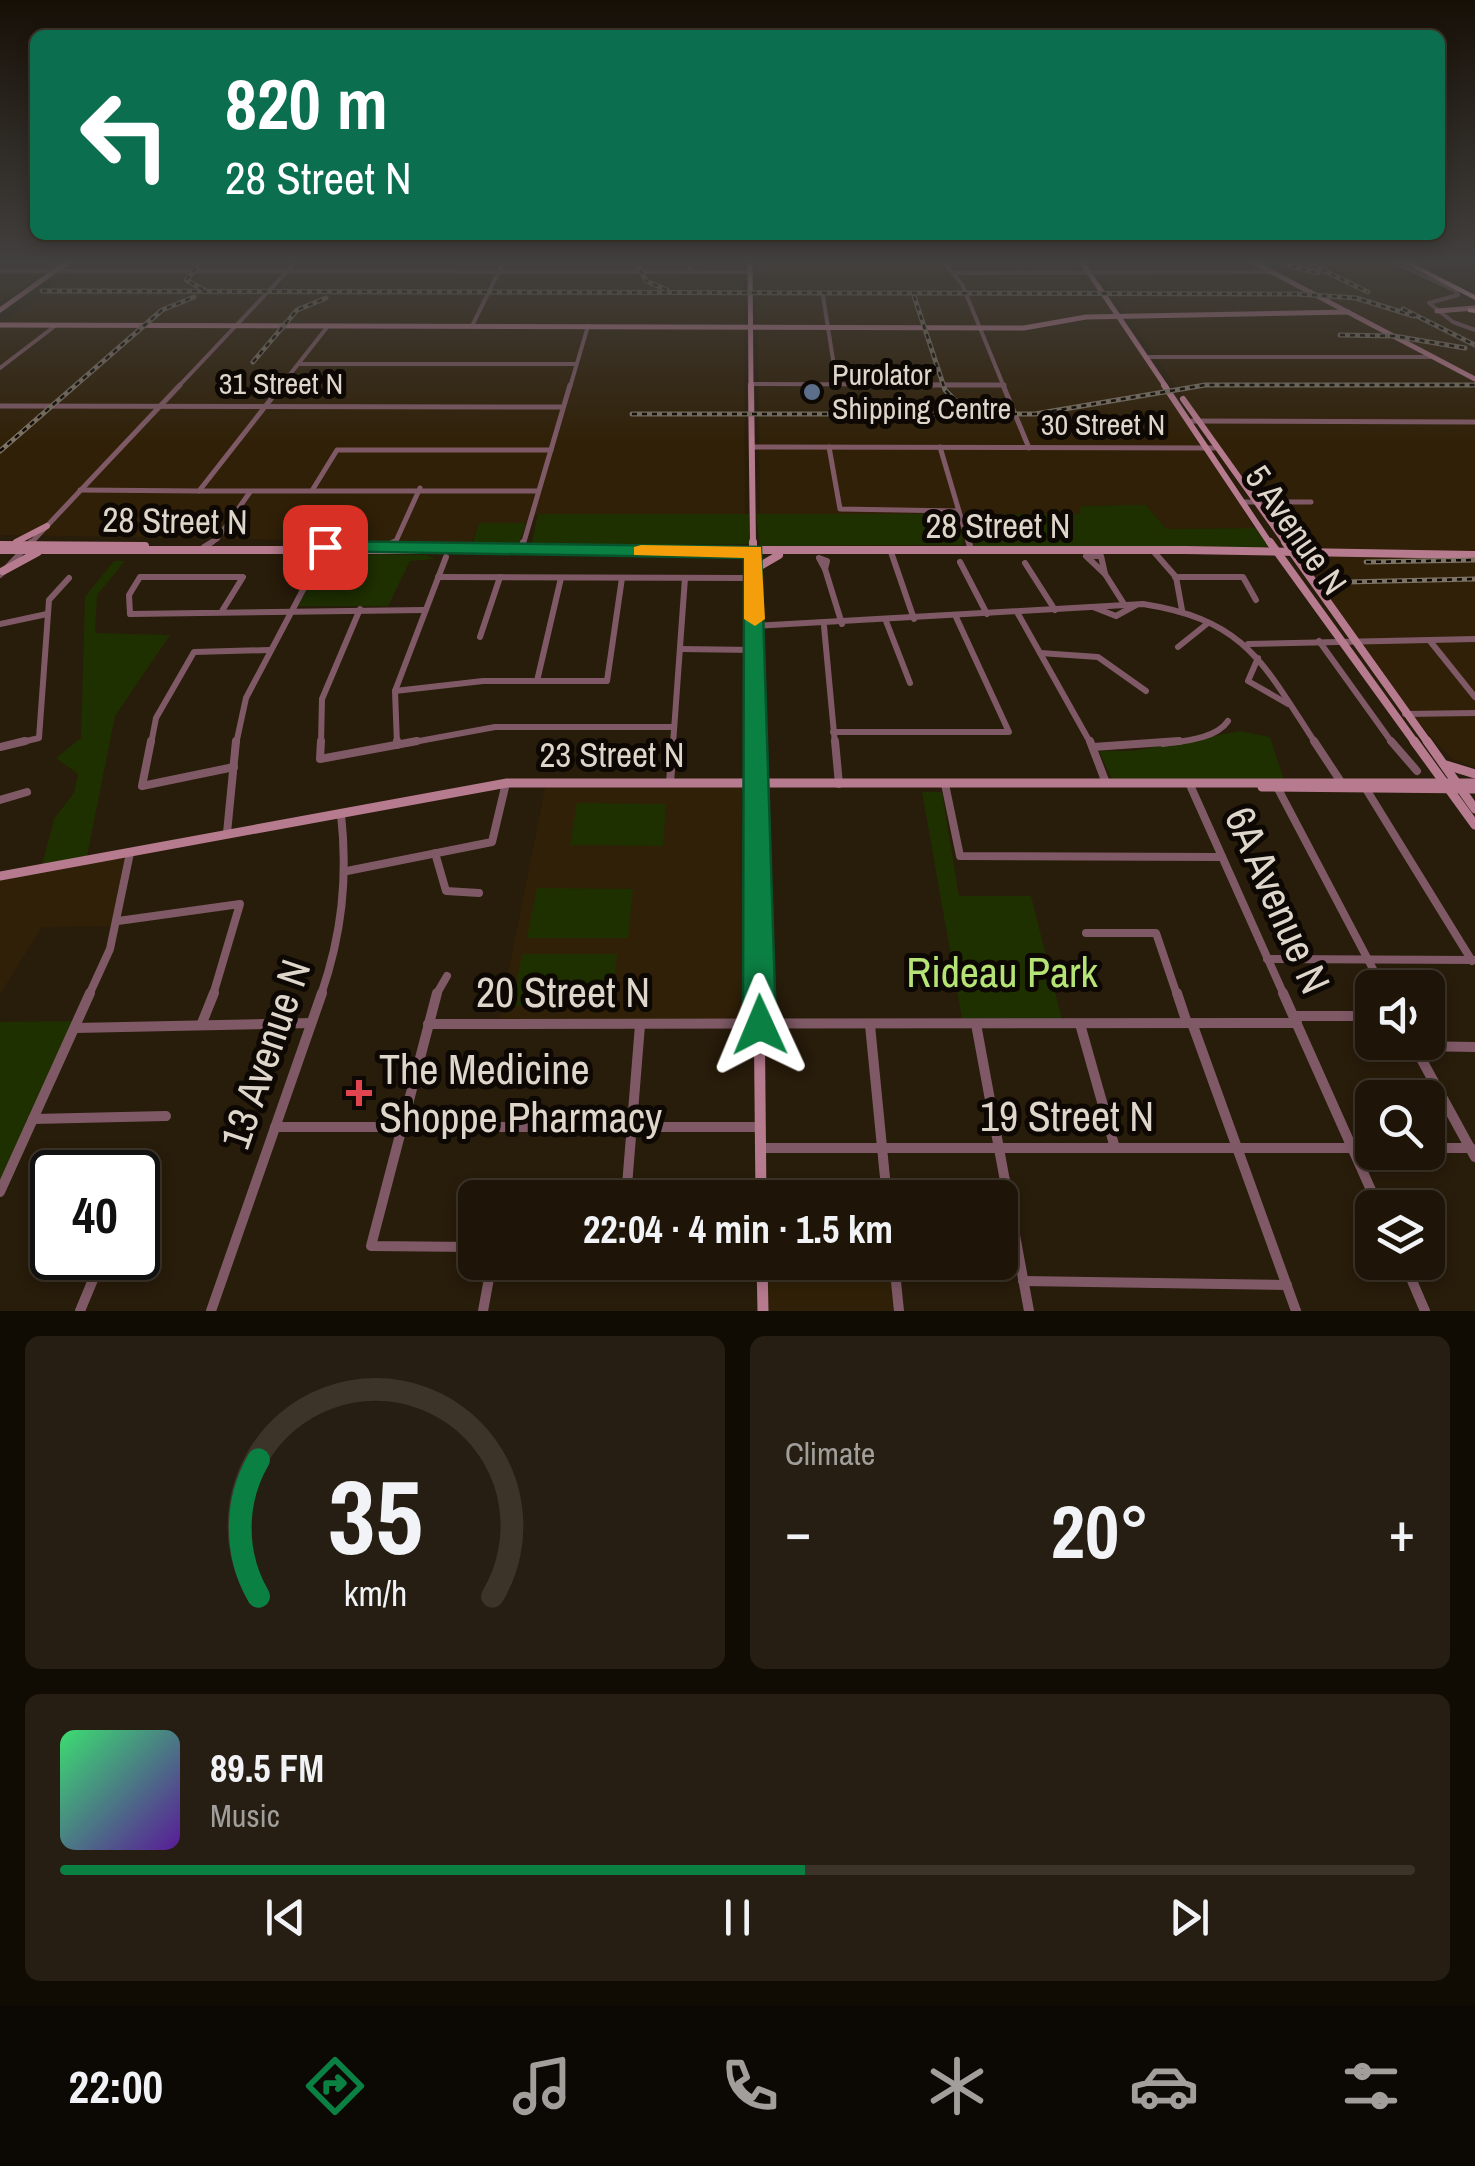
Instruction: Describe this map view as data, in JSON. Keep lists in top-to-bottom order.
{
  "streets": {
    "street": [
      "31 Street N",
      "30 Street N",
      "28 Street N",
      "5 Avenue N",
      "23 Street N",
      "6A Avenue N",
      "20 Street N",
      "13 Avenue N",
      "19 Street N"
    ]
  },
  "crossings": [
    ["30 Street N", "5 Avenue N"],
    ["28 Street N", "5 Avenue N"],
    ["5 Avenue N", "23 Street N"],
    ["23 Street N", "6A Avenue N"],
    ["23 Street N", "13 Avenue N"],
    ["6A Avenue N", "20 Street N"],
    ["6A Avenue N", "19 Street N"]
  ],
  "parks": ["Rideau Park"],
  "places": {
    "other": ["Purolator Shipping Centre"],
    "health": ["The Medicine Shoppe Pharmacy"]
  },
  "page": {
    "turn": ["820 m", "28 Street N"],
    "limit": "40",
    "trip": "22:04 · 4 min · 1.5 km",
    "tile": "Climate",
    "heat": ["−", "20°", "+"],
    "song": ["89.5 FM", "Music"],
    "tabs": "22:00",
    "gauge": ["35", "km/h"]
  }
}
